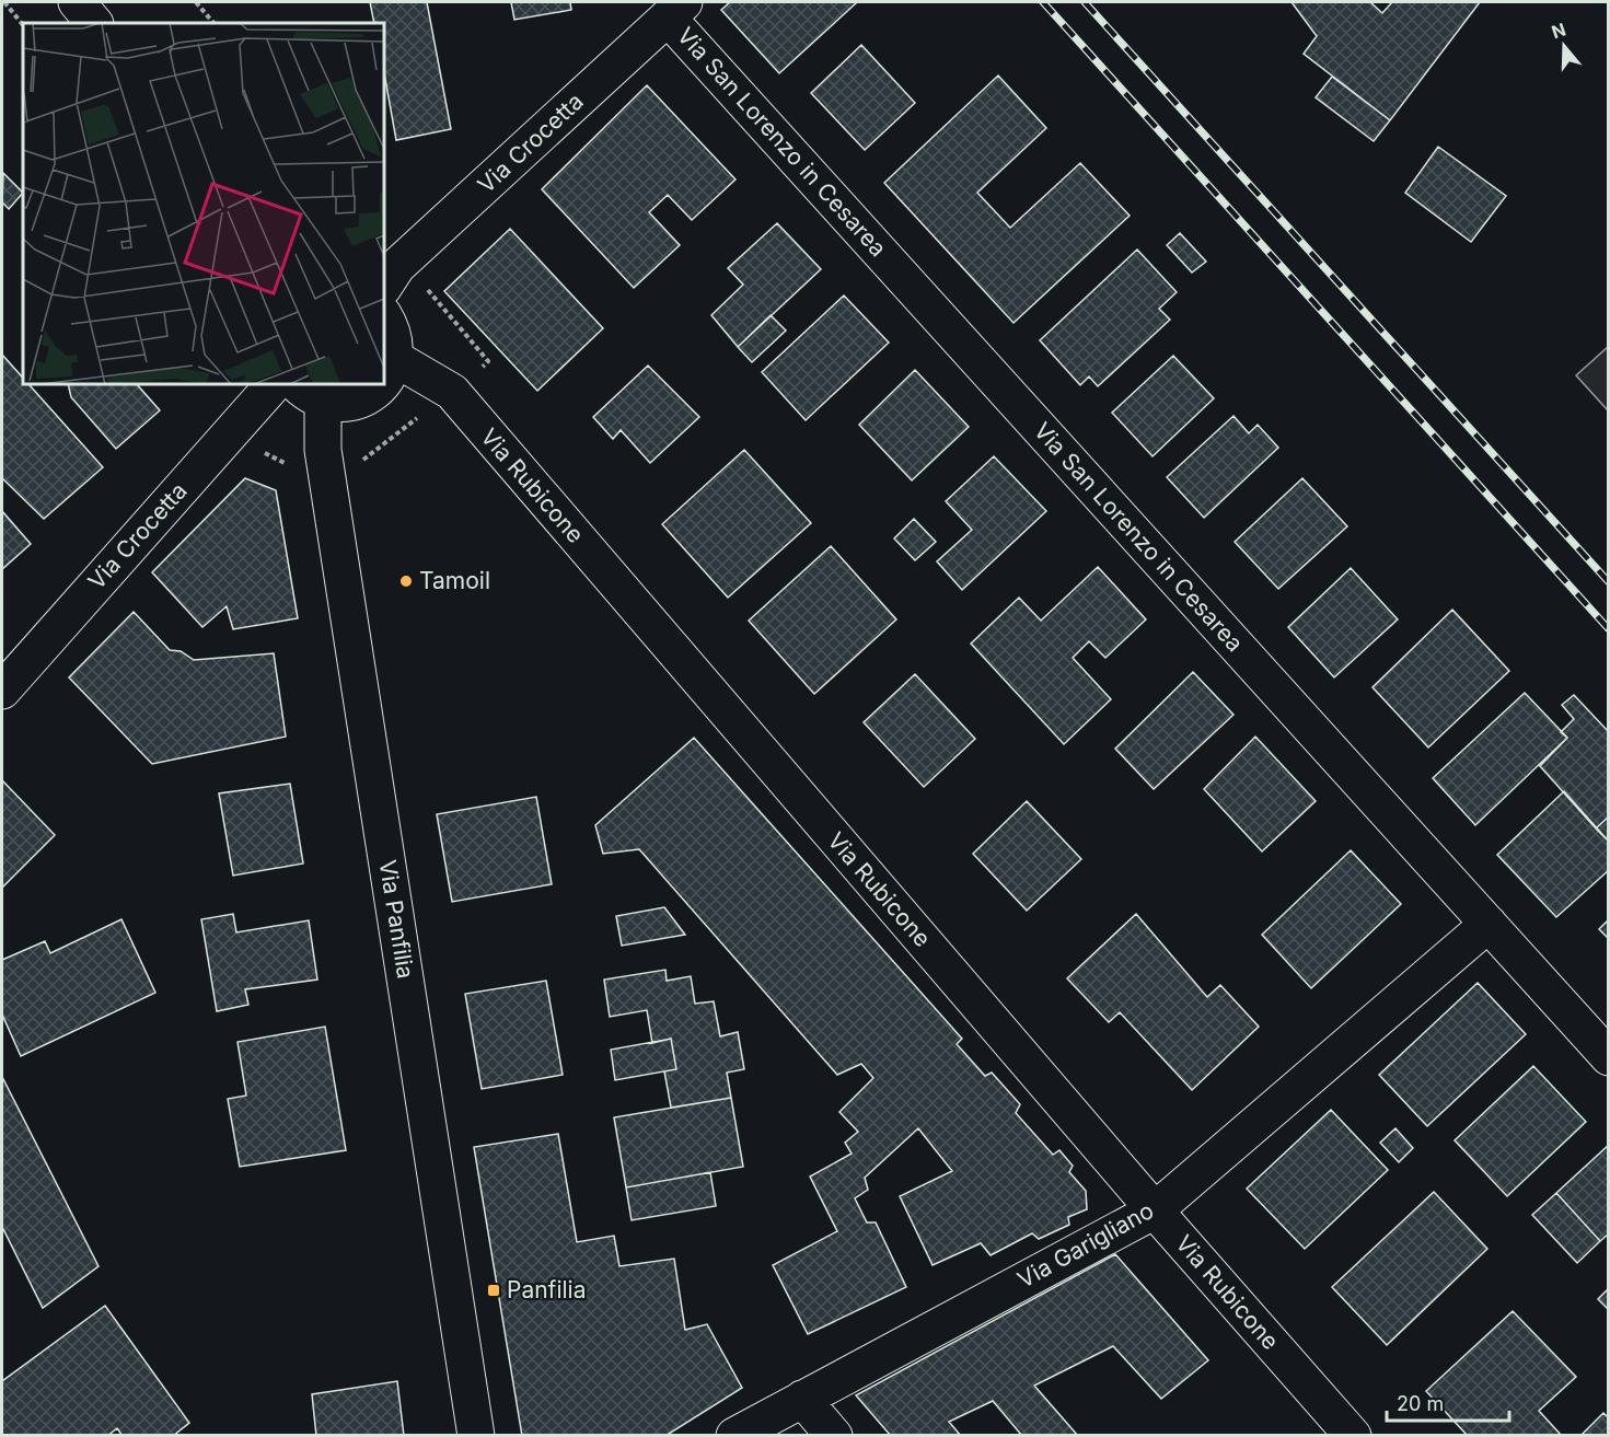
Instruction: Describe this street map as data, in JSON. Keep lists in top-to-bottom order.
{
  "streets": {
    "street": [
      "Via San Lorenzo in Cesarea",
      "Via Crocetta",
      "Via Rubicone",
      "Via Panfilia",
      "Via Garigliano"
    ]
  },
  "crossings": [
    ["Via San Lorenzo in Cesarea", "Via Crocetta"],
    ["Via San Lorenzo in Cesarea", "Via Garigliano"],
    ["Via Rubicone", "Via Garigliano"]
  ],
  "places": {
    "other": ["Tamoil"],
    "transit": ["Panfilia"]
  },
  "scale_bar": "20 m",
  "north": "top"
}
